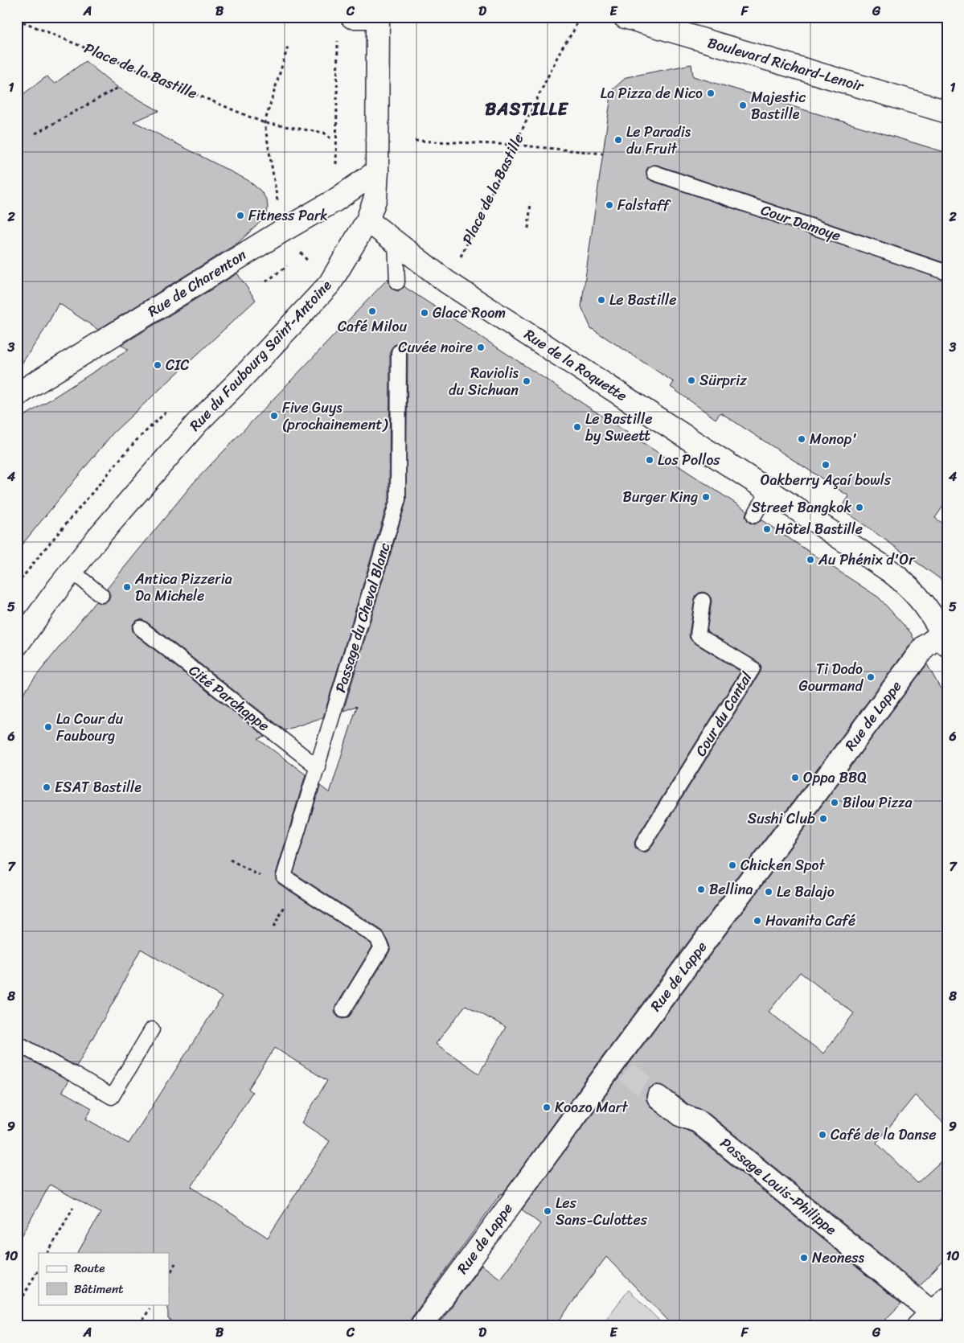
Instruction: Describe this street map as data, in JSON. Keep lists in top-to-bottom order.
{
  "streets": {
    "street": [
      "Boulevard Richard-Lenoir",
      "Rue de Charenton",
      "Rue du Faubourg Saint-Antoine",
      "Rue de la Roquette",
      "Rue de Lappe",
      "Passage Louis-Philippe"
    ],
    "lane": [
      "Cour Damoye",
      "Passage du Cheval Blanc",
      "Cité Parchappe",
      "Cour du Cantal"
    ],
    "path": ["Place de la Bastille"]
  },
  "crossings": [
    ["Rue de Charenton", "Rue du Faubourg Saint-Antoine"],
    ["Rue du Faubourg Saint-Antoine", "Rue de la Roquette"],
    ["Rue de la Roquette", "Rue de Lappe"],
    ["Passage du Cheval Blanc", "Cité Parchappe"]
  ],
  "districts": ["BASTILLE"],
  "places": [
    "La Pizza de Nico",
    "Majestic Bastille",
    "Le Paradis du Fruit",
    "Falstaff",
    "Fitness Park",
    "Le Bastille",
    "Café Milou",
    "Glace Room",
    "Cuvée noire",
    "CIC",
    "Sürpriz",
    "Raviolis du Sichuan",
    "Five Guys (prochainement)",
    "Le Bastille by Sweett",
    "Monop'",
    "Los Pollos",
    "Oakberry Açaí bowls",
    "Burger King",
    "Street Bangkok",
    "Hôtel Bastille",
    "Au Phénix d'Or",
    "Antica Pizzeria Da Michele",
    "Ti Dodo Gourmand",
    "La Cour du Faubourg",
    "Oppa BBQ",
    "ESAT Bastille",
    "Bilou Pizza",
    "Sushi Club",
    "Chicken Spot",
    "Bellina",
    "Le Balajo",
    "Havanita Café",
    "Koozo Mart",
    "Café de la Danse",
    "Les Sans-Culottes",
    "Neoness"
  ],
  "legend": ["Route", "Bâtiment"],
  "grid": {
    "columns": [
      "A",
      "B",
      "C",
      "D",
      "E",
      "F",
      "G"
    ],
    "rows": [
      "1",
      "2",
      "3",
      "4",
      "5",
      "6",
      "7",
      "8",
      "9",
      "10"
    ]
  }
}
